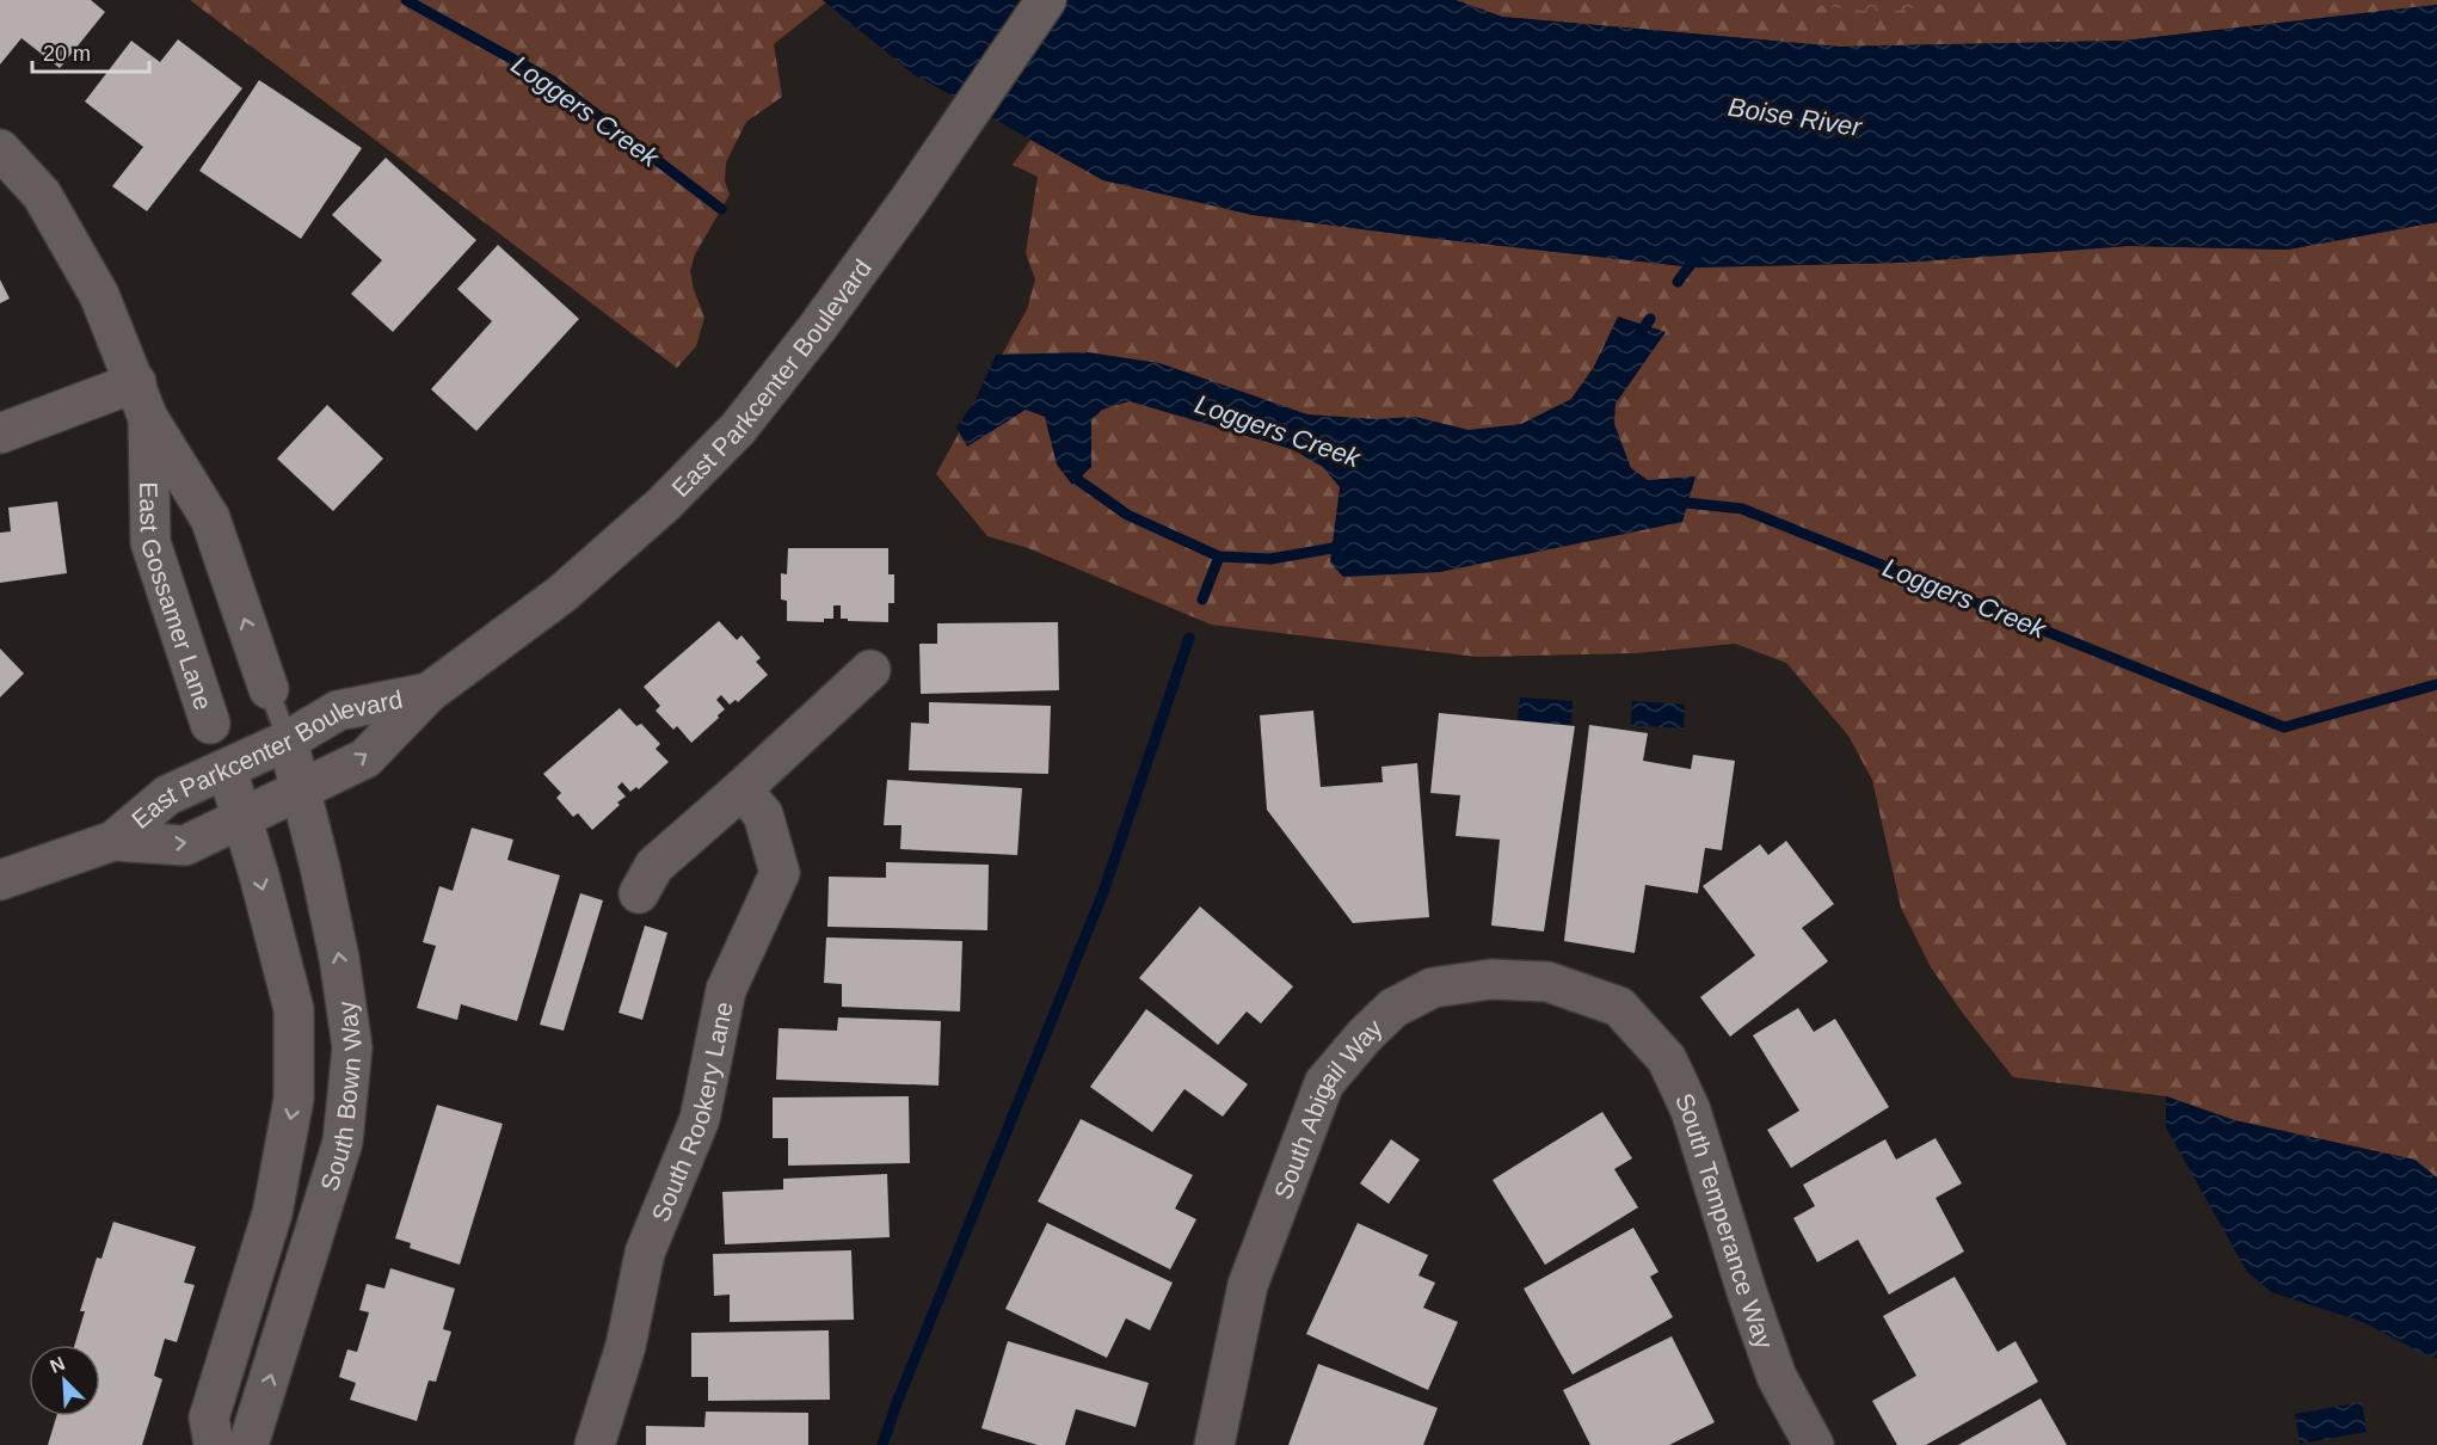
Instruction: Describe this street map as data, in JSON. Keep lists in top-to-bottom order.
{
  "streets": {
    "street": [
      "East Parkcenter Boulevard",
      "East Gossamer Lane",
      "South Bown Way",
      "South Rookery Lane",
      "South Abigail Way",
      "South Temperance Way"
    ]
  },
  "crossings": [
    ["East Parkcenter Boulevard", "East Gossamer Lane"],
    ["East Parkcenter Boulevard", "South Bown Way"],
    ["East Gossamer Lane", "South Bown Way"],
    ["South Abigail Way", "South Temperance Way"]
  ],
  "water": ["Loggers Creek", "Boise River"],
  "scale_bar": "20 m",
  "north": "top left"
}
